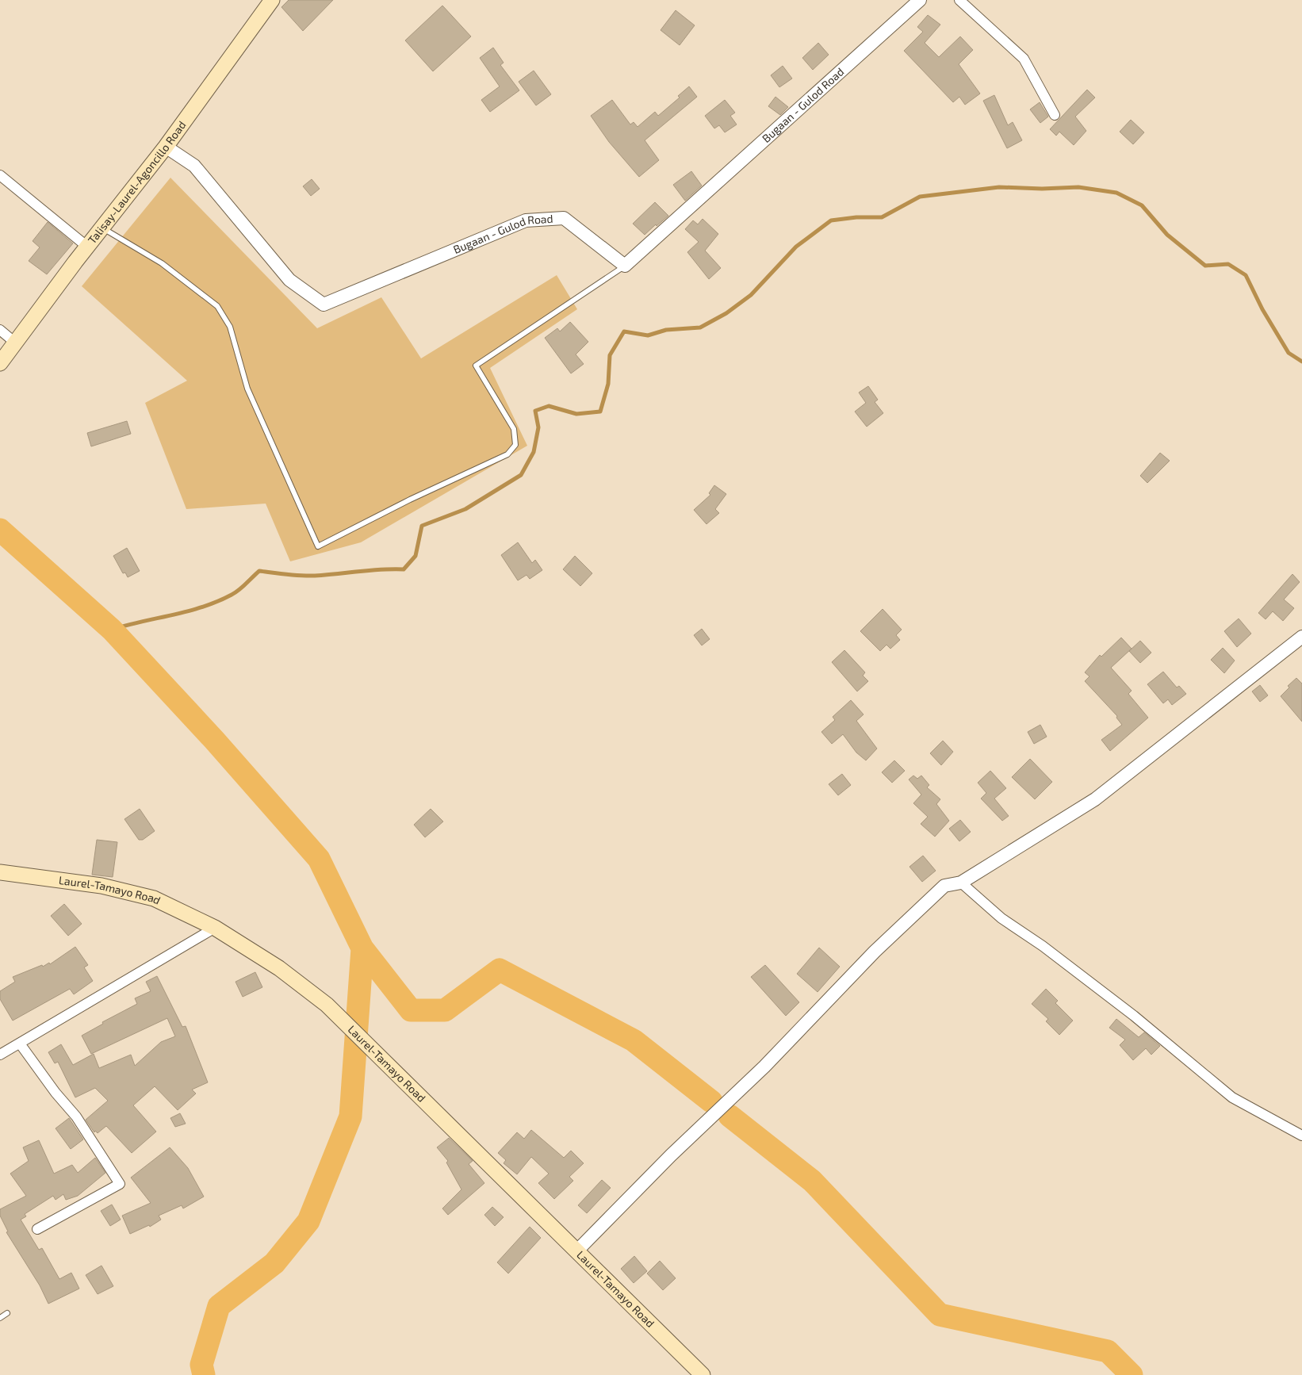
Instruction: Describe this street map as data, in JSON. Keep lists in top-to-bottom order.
{
  "streets": {
    "main road": ["Talisay-Laurel-Agoncillo Road", "Laurel-Tamayo Road"],
    "street": ["Bugaan - Gulod Road"]
  },
  "crossings": [
    ["Bugaan - Gulod Road", "Talisay-Laurel-Agoncillo Road"]
  ]
}
